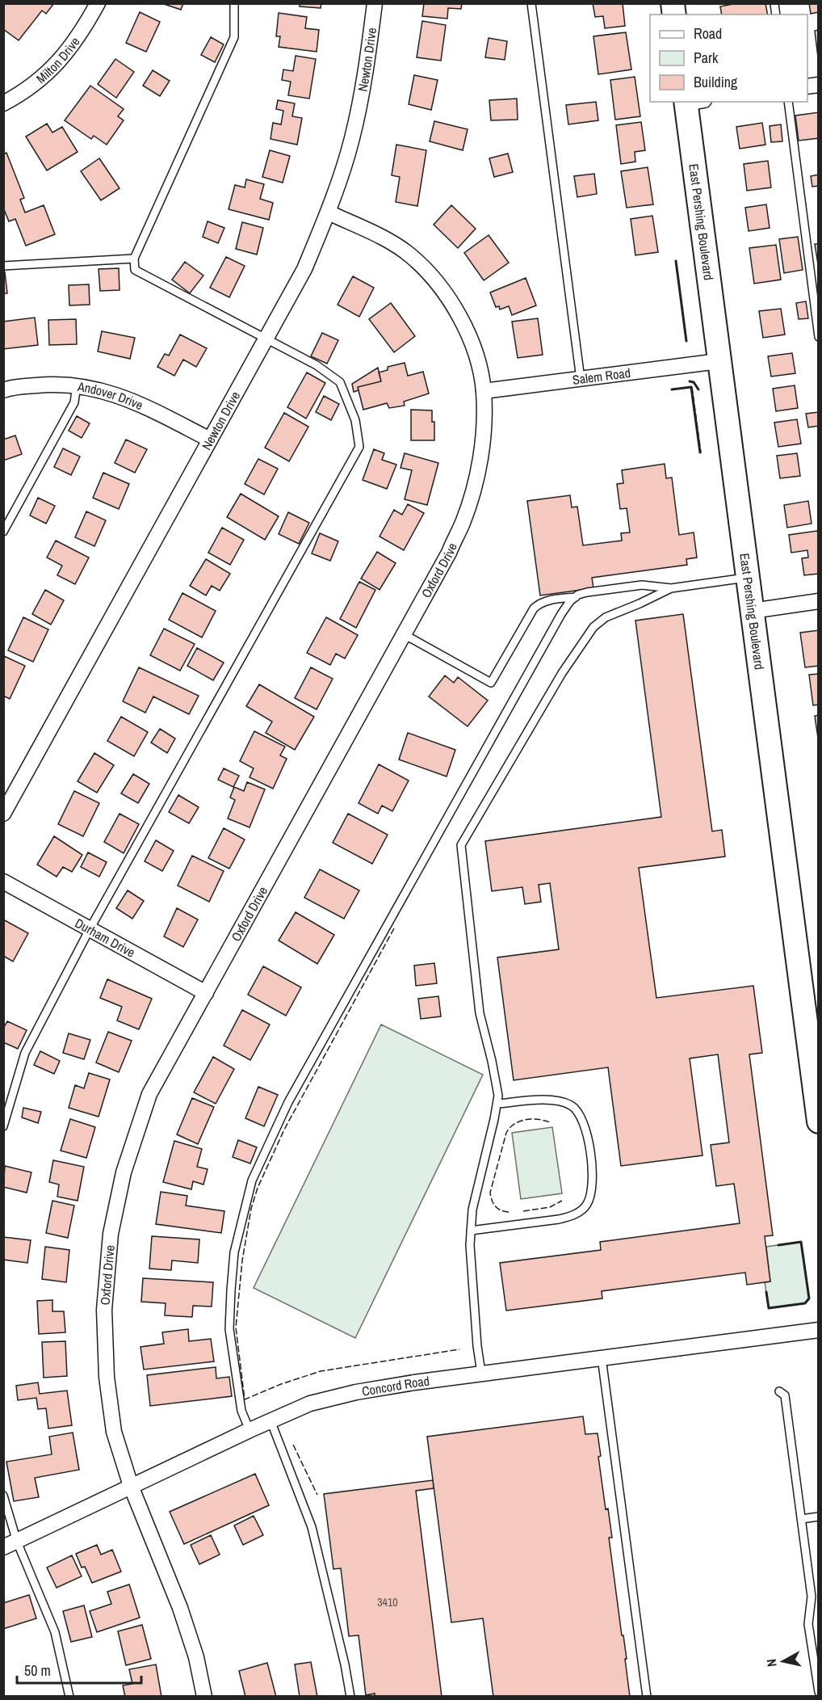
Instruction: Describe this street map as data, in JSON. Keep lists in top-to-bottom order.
{
  "streets": {
    "main road": ["East Pershing Boulevard"],
    "street": [
      "Milton Drive",
      "Newton Drive",
      "Salem Road",
      "Andover Drive",
      "Oxford Drive",
      "Durham Drive",
      "Concord Road"
    ]
  },
  "crossings": [
    ["Newton Drive", "Andover Drive"],
    ["Newton Drive", "Oxford Drive"],
    ["East Pershing Boulevard", "Salem Road"],
    ["Salem Road", "Oxford Drive"],
    ["Oxford Drive", "Durham Drive"],
    ["Oxford Drive", "Concord Road"]
  ],
  "house_numbers": ["3410"],
  "legend": ["Road", "Park", "Building"],
  "scale_bar": "50 m",
  "north": "left"
}
